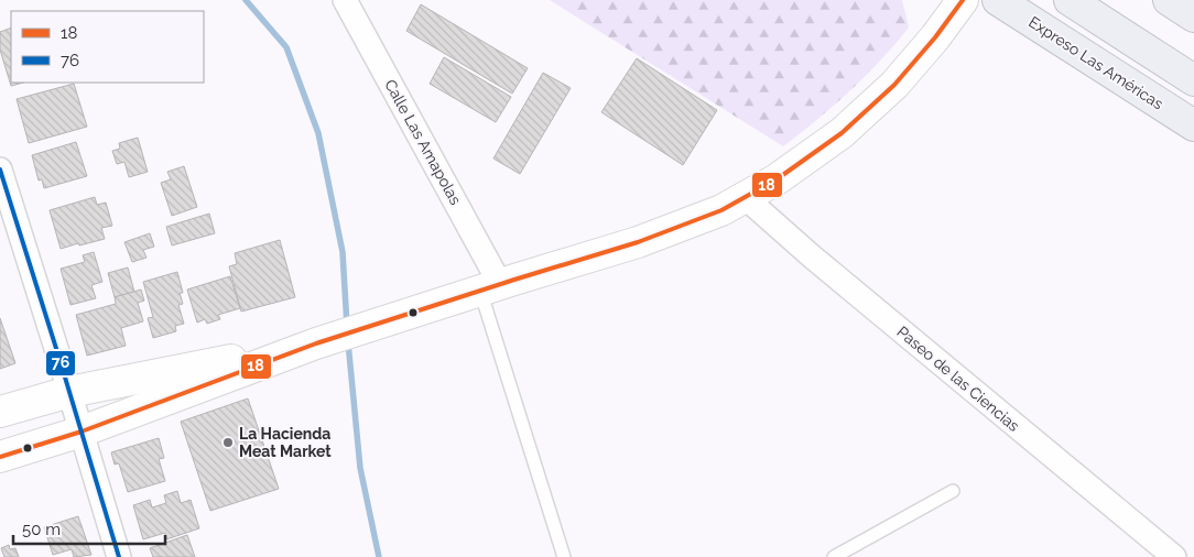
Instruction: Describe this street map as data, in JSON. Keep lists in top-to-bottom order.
{
  "streets": {
    "highway": ["Expreso Las Américas"],
    "street": ["Calle Las Amapolas", "Paseo de las Ciencias"]
  },
  "places": ["La Hacienda Meat Market"],
  "lines": ["transit line 18", "transit line 76"],
  "legend": ["18", "76"],
  "scale_bar": "50 m"
}
